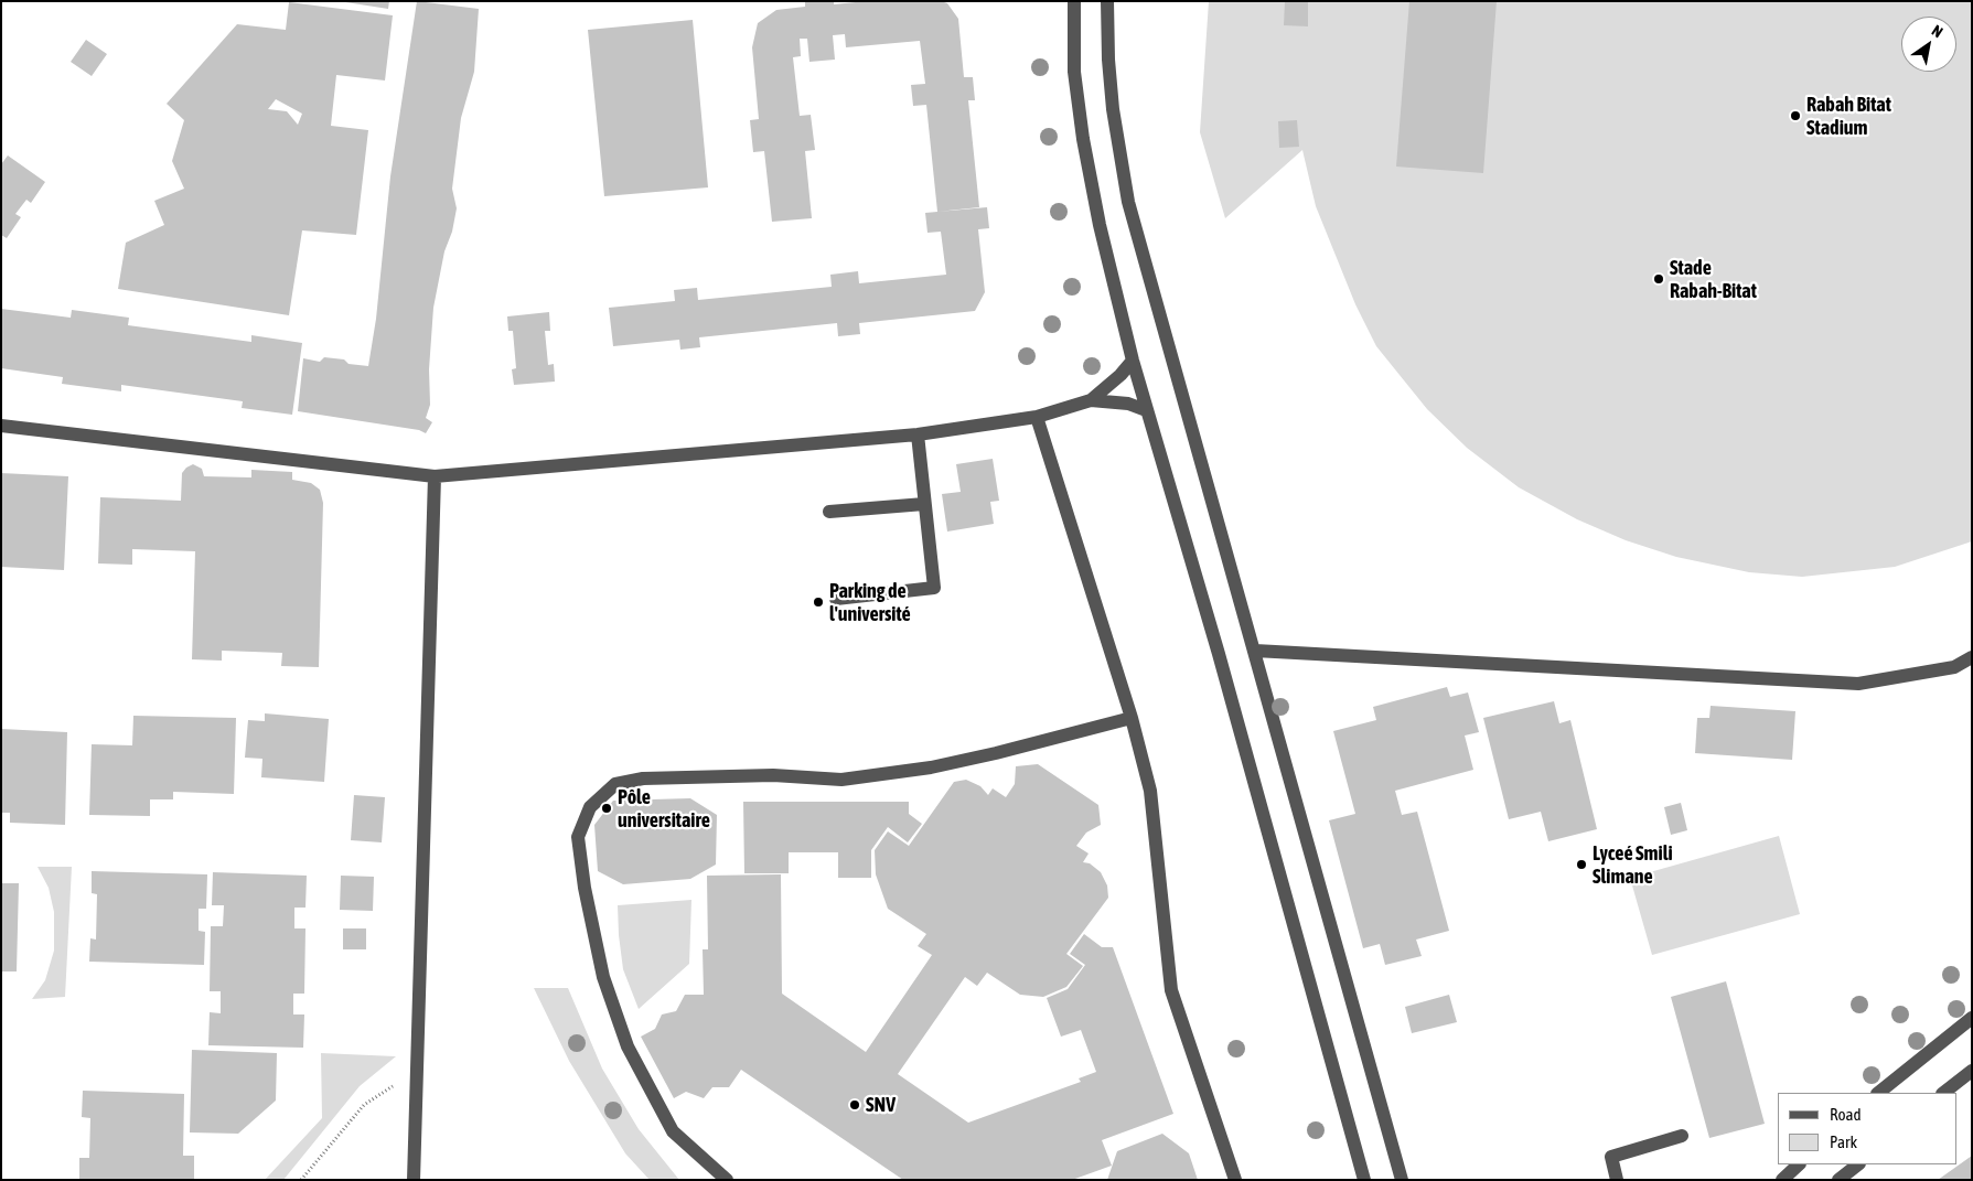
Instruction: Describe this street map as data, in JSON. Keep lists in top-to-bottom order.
{
  "places": [
    "Rabah Bitat Stadium",
    "Stade Rabah-Bitat",
    "Parking de l'université",
    "Pôle universitaire",
    "Lyceé Smili Slimane",
    "SNV"
  ],
  "legend": ["Road", "Park"],
  "north": "top right"
}
